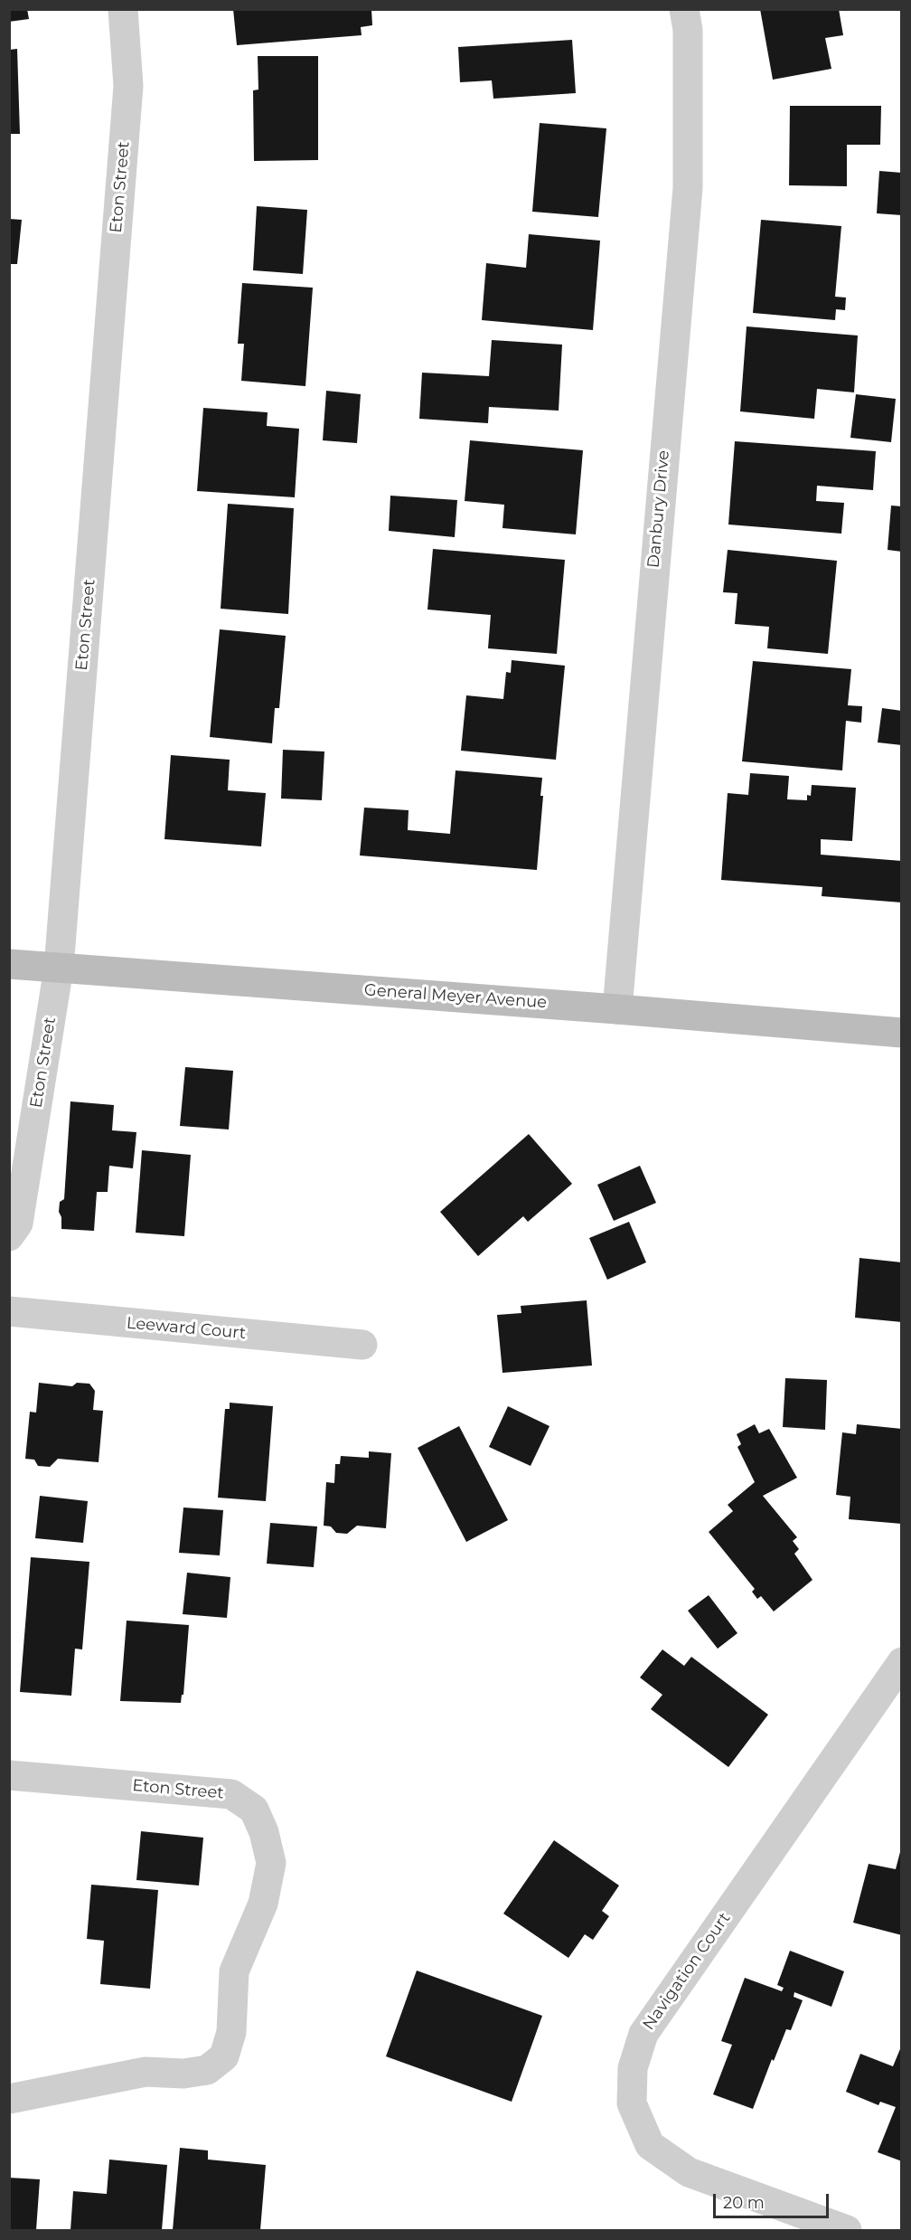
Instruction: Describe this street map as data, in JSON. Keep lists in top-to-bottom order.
{
  "streets": {
    "main road": ["General Meyer Avenue"],
    "street": [
      "Eton Street",
      "Danbury Drive",
      "Leeward Court",
      "Navigation Court"
    ]
  },
  "crossings": [
    ["Eton Street", "General Meyer Avenue"],
    ["Danbury Drive", "General Meyer Avenue"]
  ],
  "scale_bar": "20 m"
}
